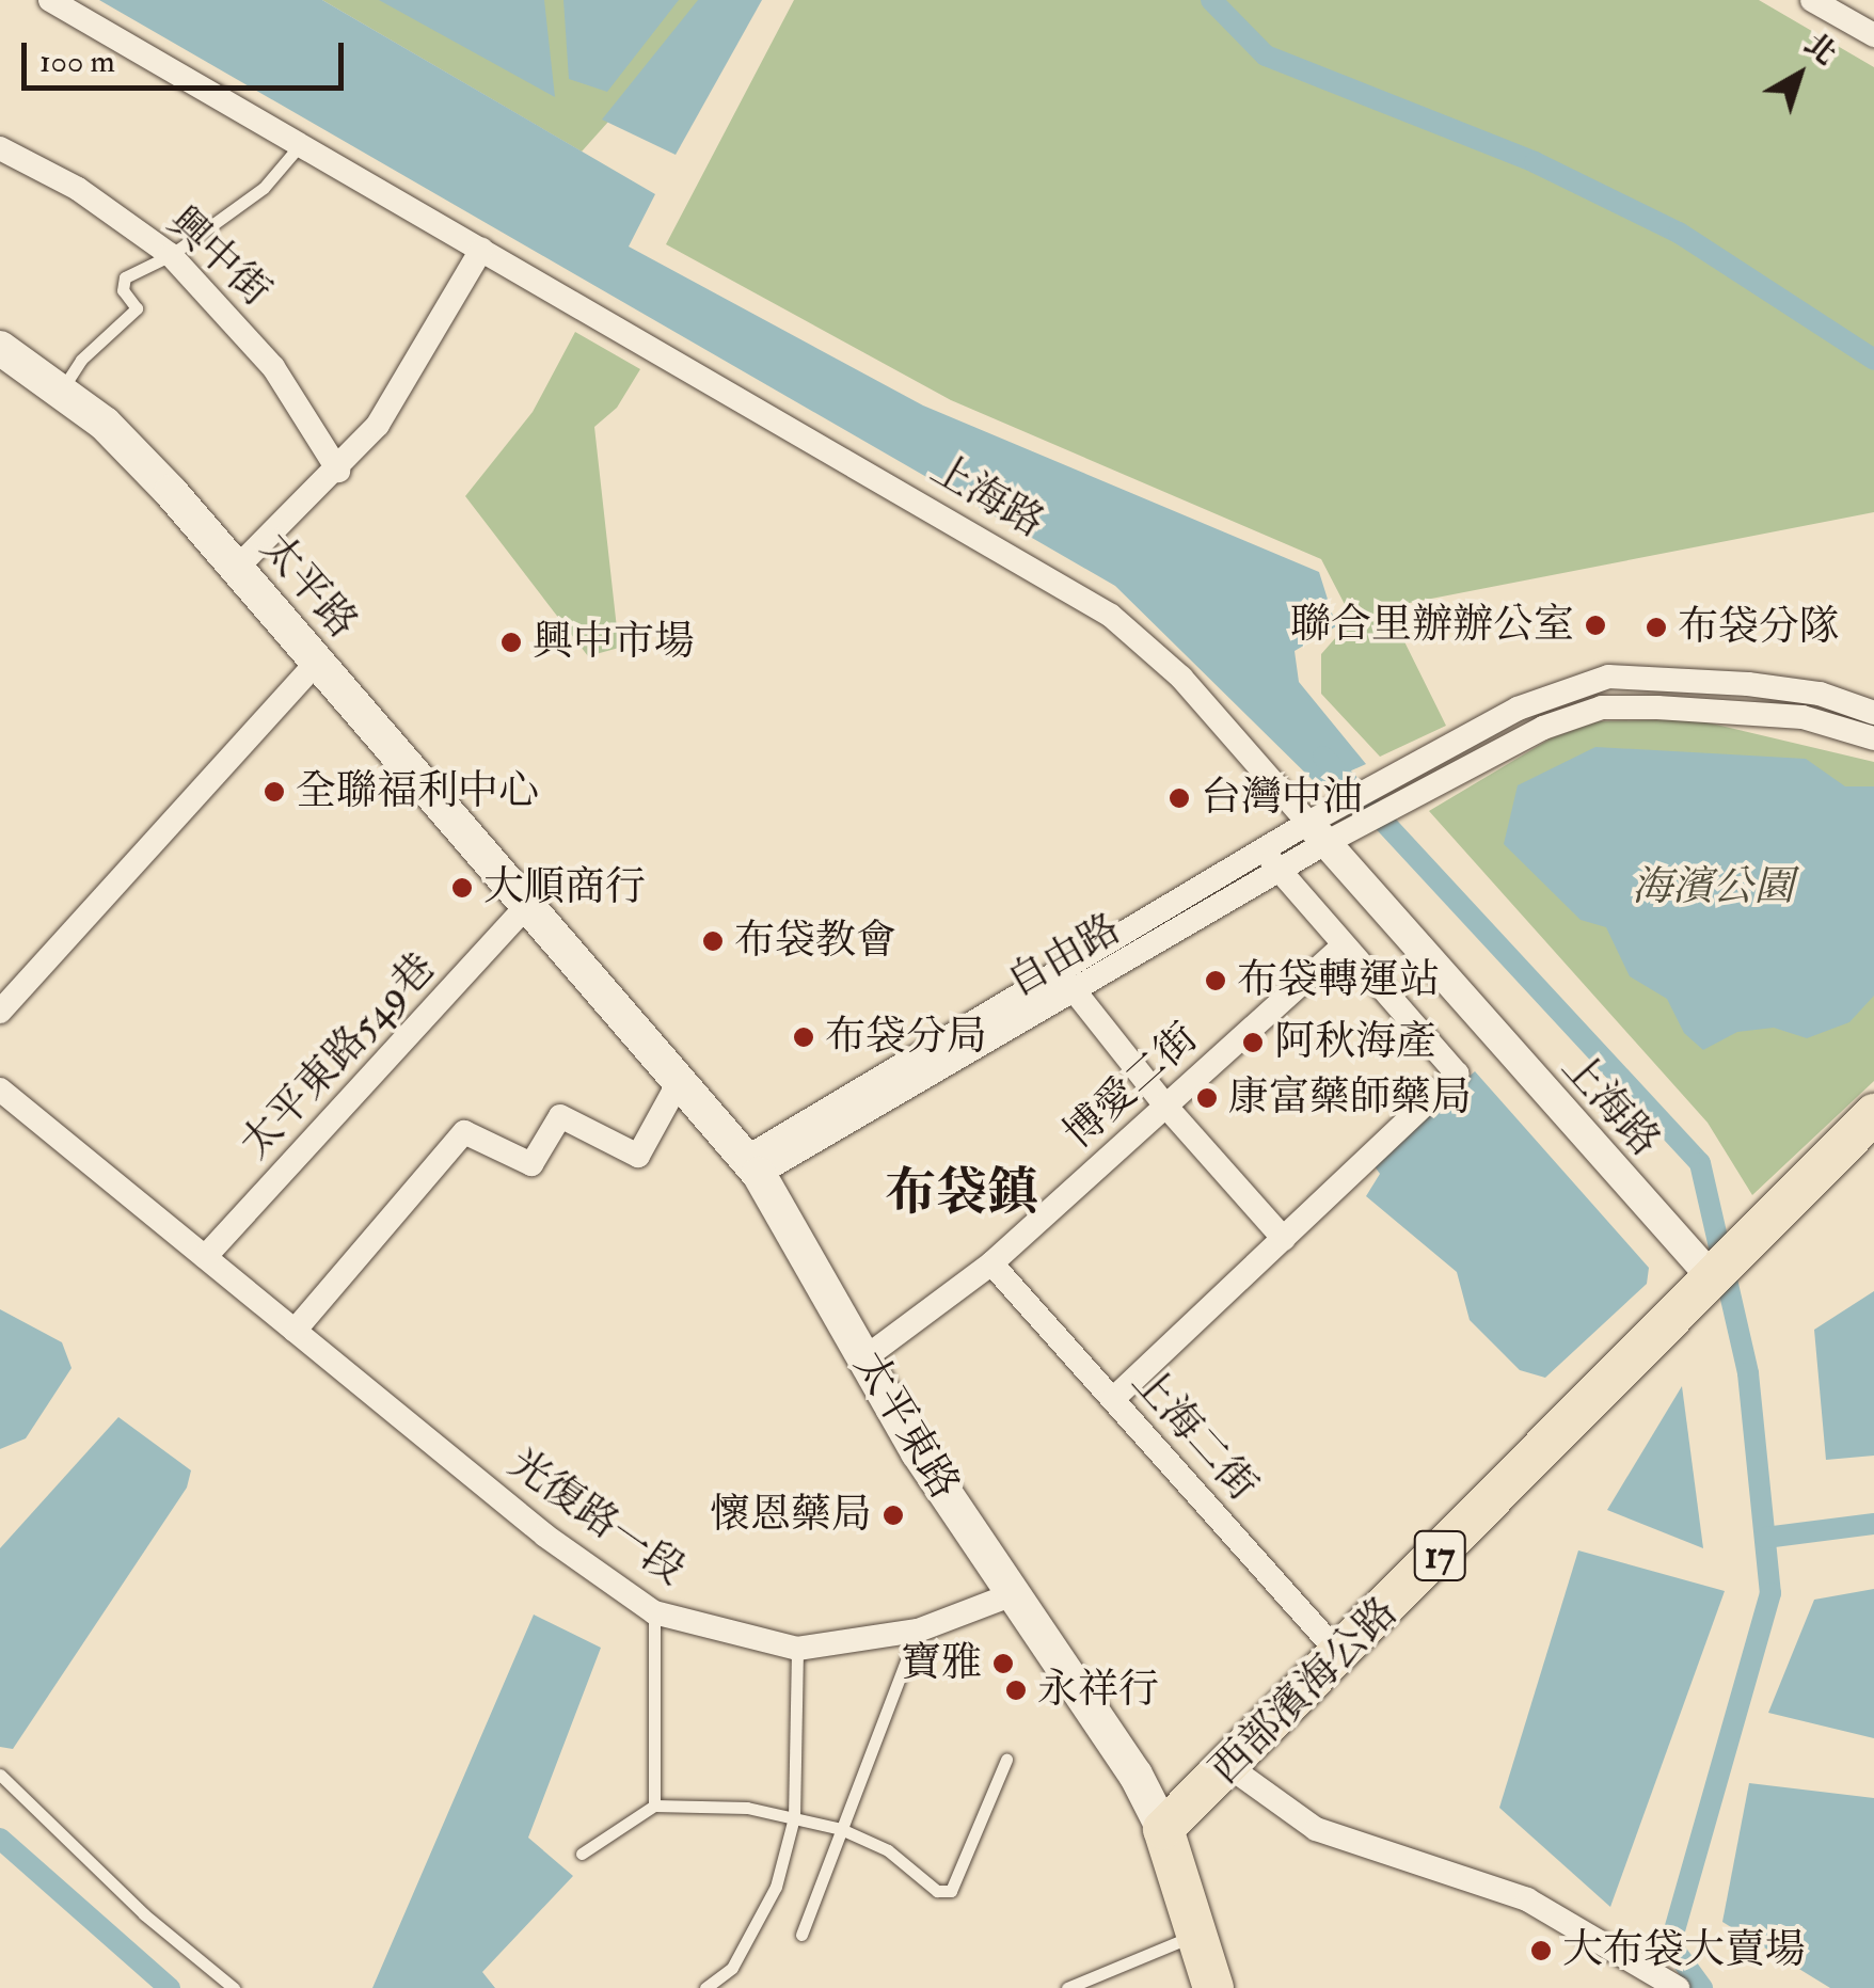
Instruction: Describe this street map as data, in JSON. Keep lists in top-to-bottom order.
{
  "streets": {
    "main road": [
      "太平路",
      "太平東路",
      "17",
      "西部濱海公路"
    ],
    "street": [
      "興中街",
      "上海路",
      "自由路",
      "太平東路549巷",
      "博愛二街",
      "上海二街",
      "光復路一段"
    ]
  },
  "crossings": [
    ["上海路", "自由路"],
    ["上海路", "17"],
    ["上海路", "西部濱海公路"],
    ["太平路", "太平東路549巷"],
    ["太平路", "太平東路"],
    ["自由路", "太平東路"],
    ["太平東路549巷", "太平東路"],
    ["太平東路549巷", "光復路一段"],
    ["博愛二街", "太平東路"],
    ["博愛二街", "上海二街"],
    ["太平東路", "光復路一段"],
    ["太平東路", "西部濱海公路"],
    ["上海二街", "西部濱海公路"],
    ["17", "西部濱海公路"]
  ],
  "districts": ["布袋鎮"],
  "parks": ["海濱公園"],
  "places": [
    "聯合里辦辦公室",
    "布袋分隊",
    "興中市場",
    "全聯福利中心",
    "台灣中油",
    "大順商行",
    "布袋教會",
    "布袋轉運站",
    "布袋分局",
    "阿秋海產",
    "康富藥師藥局",
    "懷恩藥局",
    "寶雅",
    "永祥行",
    "大布袋大賣場"
  ],
  "scale_bar": "100 m",
  "north": "top right"
}
